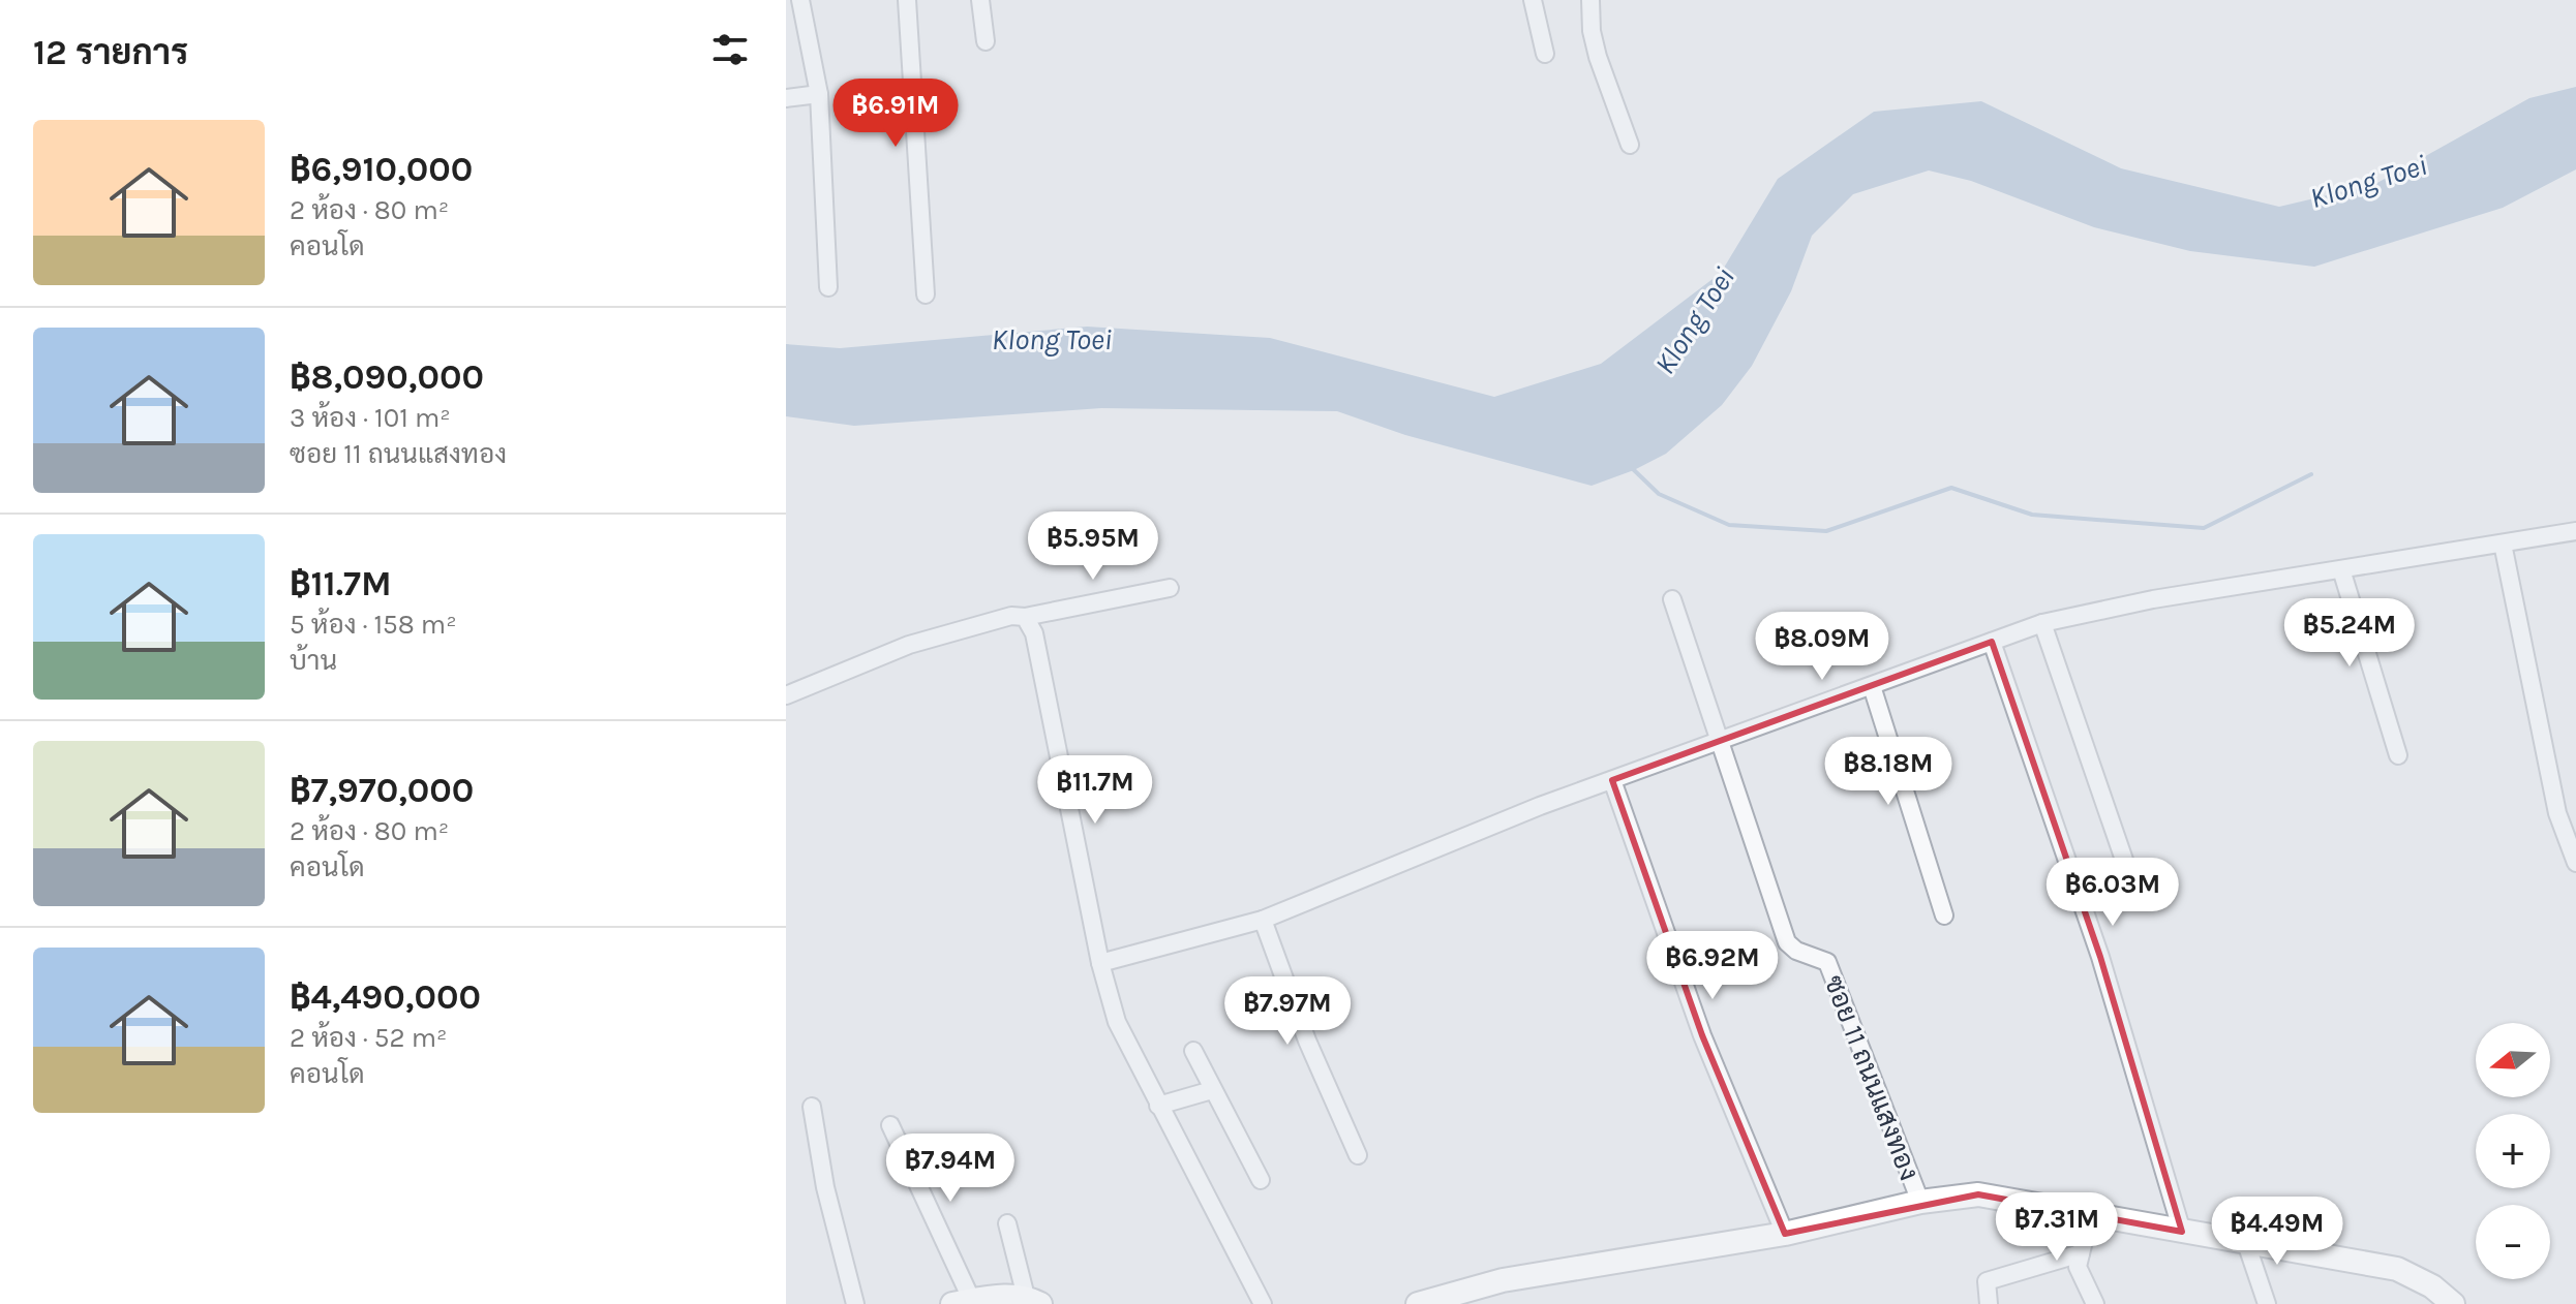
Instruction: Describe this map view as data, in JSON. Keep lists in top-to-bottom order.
{
  "streets": {
    "street": ["ซอย 11 ถนนแสงทอง"]
  },
  "water": ["Klong Toei"],
  "north": "left",
  "page": {
    "heading": "12 รายการ",
    "price": [
      "฿6.91M",
      "฿5.95M",
      "฿5.24M",
      "฿8.09M",
      "฿8.18M",
      "฿11.7M",
      "฿6.03M",
      "฿6.92M",
      "฿7.97M",
      "฿7.94M",
      "฿7.31M",
      "฿4.49M"
    ],
    "list": [
      {
        "name": "฿6,910,000",
        "note": "2 ห้อง · 80 m² · คอนโด"
      },
      {
        "name": "฿8,090,000",
        "note": "3 ห้อง · 101 m² · ซอย 11 ถนนแสงทอง"
      },
      {
        "name": "฿11.7M",
        "note": "5 ห้อง · 158 m² · บ้าน"
      },
      {
        "name": "฿7,970,000",
        "note": "2 ห้อง · 80 m² · คอนโด"
      },
      {
        "name": "฿4,490,000",
        "note": "2 ห้อง · 52 m² · คอนโด"
      }
    ],
    "map_buttons": ["+", "−"]
  }
}
